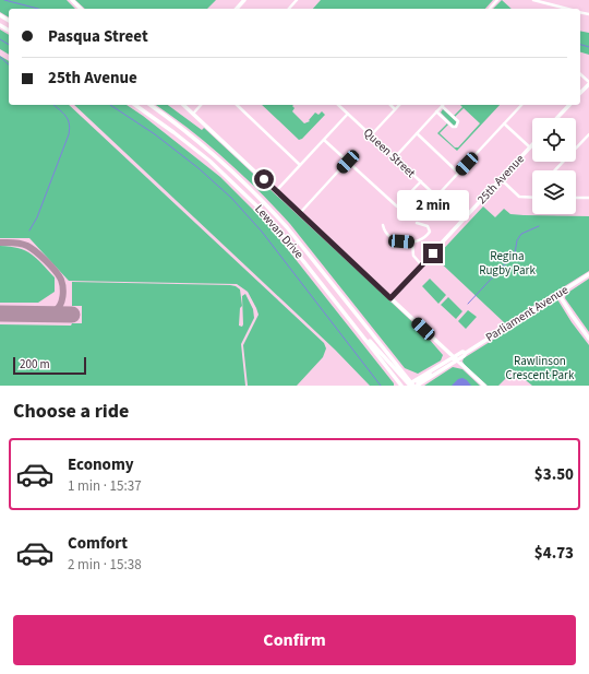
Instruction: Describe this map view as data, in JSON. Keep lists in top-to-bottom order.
{
  "streets": {
    "main road": ["25th Avenue", "Lewvan Drive", "Parliament Avenue"],
    "street": ["Queen Street"]
  },
  "crossings": [
    ["Queen Street", "25th Avenue"],
    ["Lewvan Drive", "Parliament Avenue"]
  ],
  "parks": ["Regina Rugby Park", "Rawlinson Crescent Park"],
  "scale_bar": "200 m",
  "page": {
    "banner": ["Pasqua Street", "25th Avenue"],
    "bubble": "2 min",
    "scale": "200 m",
    "heading": "Choose a ride",
    "list": [
      {
        "name": "Economy",
        "note": "1 min · 15:37",
        "value": "$3.50"
      },
      {
        "name": "Comfort",
        "note": "2 min · 15:38",
        "value": "$4.73"
      }
    ],
    "buttons": "Confirm"
  }
}
